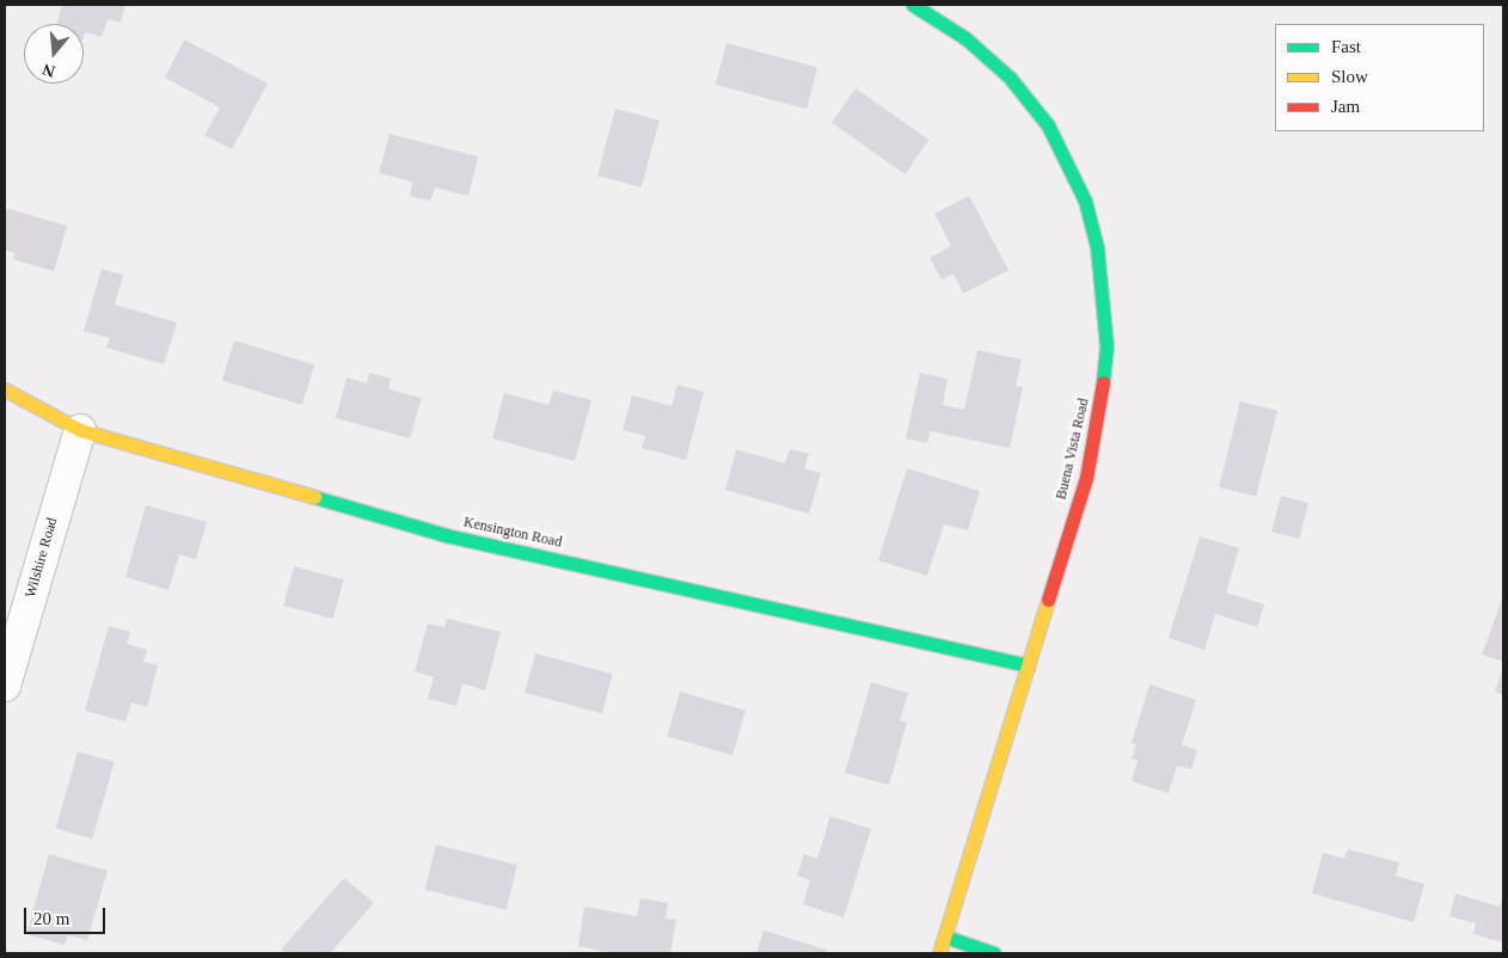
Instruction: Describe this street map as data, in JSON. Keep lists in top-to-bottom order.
{
  "streets": {
    "street": ["Buena Vista Road", "Kensington Road", "Wilshire Road"]
  },
  "crossings": [
    ["Buena Vista Road", "Kensington Road"],
    ["Kensington Road", "Wilshire Road"]
  ],
  "legend": ["Fast", "Slow", "Jam"],
  "scale_bar": "20 m",
  "north": "bottom"
}
